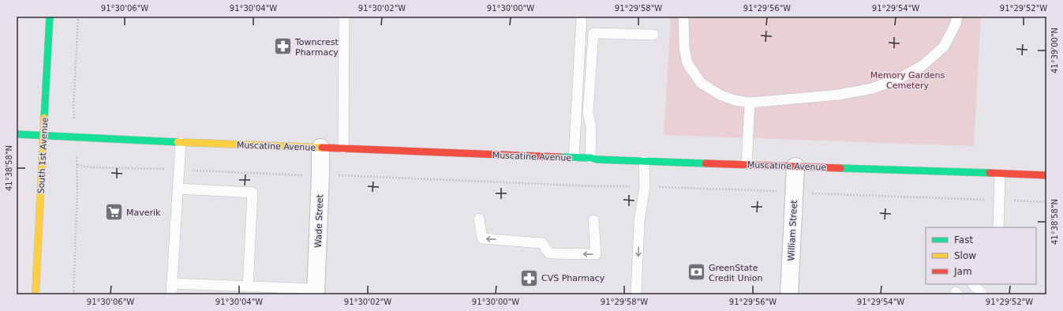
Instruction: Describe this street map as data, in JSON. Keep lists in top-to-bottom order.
{
  "streets": {
    "main road": ["Muscatine Avenue", "South 1st Avenue"],
    "street": ["Wade Street", "William Street"]
  },
  "crossings": [
    ["Muscatine Avenue", "South 1st Avenue"],
    ["Muscatine Avenue", "Wade Street"],
    ["Muscatine Avenue", "William Street"]
  ],
  "parks": ["Memory Gardens Cemetery"],
  "places": {
    "pharmacy": ["Towncrest Pharmacy", "CVS Pharmacy"],
    "supermarket": ["Maverik"],
    "bank": ["GreenState Credit Union"]
  },
  "legend": ["Fast", "Slow", "Jam"],
  "coordinates": [
    "91°30'06\"W",
    "91°30'04\"W",
    "91°30'02\"W",
    "91°30'00\"W",
    "91°29'58\"W",
    "91°29'56\"W",
    "91°29'54\"W",
    "91°29'52\"W",
    "41°39'00\"N",
    "41°38'58\"N"
  ]
}
